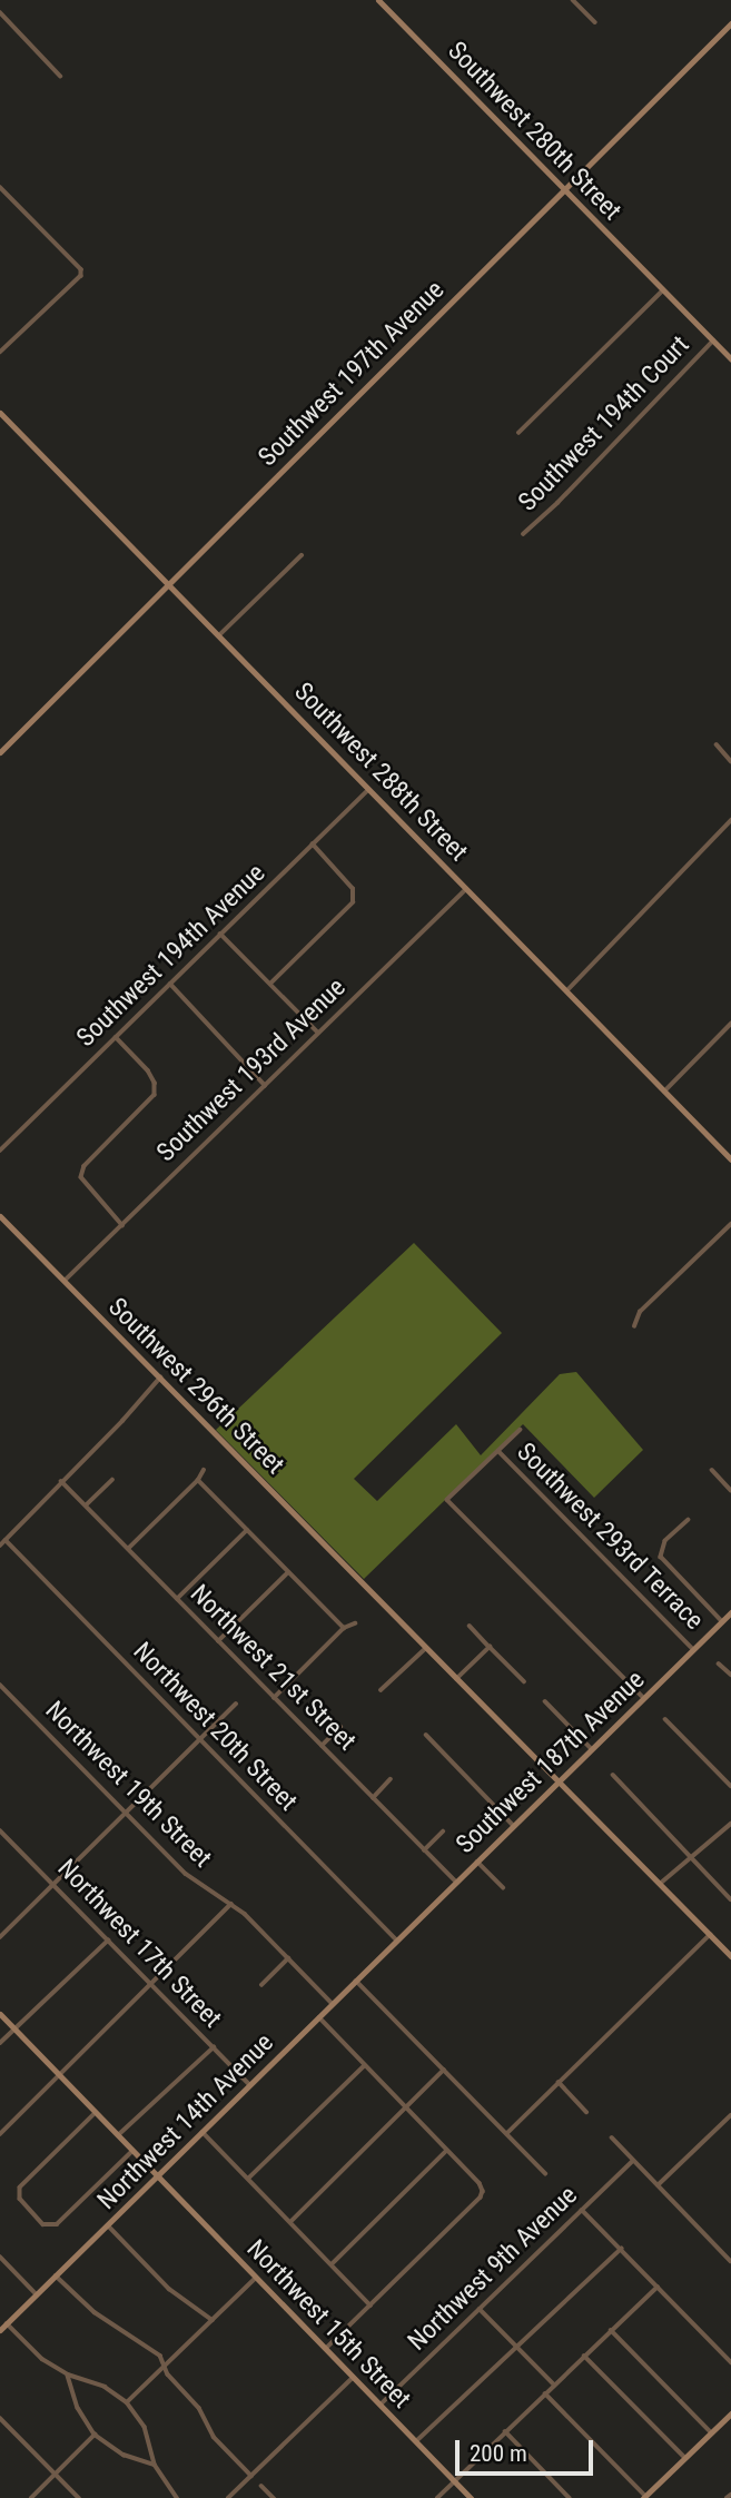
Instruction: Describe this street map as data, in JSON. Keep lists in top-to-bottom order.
{
  "streets": {
    "street": [
      "Southwest 280th Street",
      "Southwest 197th Avenue",
      "Southwest 194th Court",
      "Southwest 288th Street",
      "Southwest 194th Avenue",
      "Southwest 193rd Avenue",
      "Southwest 296th Street",
      "Southwest 293rd Terrace",
      "Northwest 21st Street",
      "Northwest 20th Street",
      "Southwest 187th Avenue",
      "Northwest 19th Street",
      "Northwest 17th Street",
      "Northwest 14th Avenue",
      "Northwest 9th Avenue",
      "Northwest 15th Street"
    ]
  },
  "crossings": [
    ["Southwest 280th Street", "Southwest 197th Avenue"],
    ["Southwest 280th Street", "Southwest 194th Court"],
    ["Southwest 197th Avenue", "Southwest 288th Street"],
    ["Southwest 288th Street", "Southwest 194th Avenue"],
    ["Southwest 288th Street", "Southwest 193rd Avenue"],
    ["Southwest 193rd Avenue", "Southwest 296th Street"],
    ["Southwest 296th Street", "Southwest 187th Avenue"],
    ["Southwest 293rd Terrace", "Southwest 187th Avenue"],
    ["Northwest 21st Street", "Southwest 187th Avenue"],
    ["Northwest 20th Street", "Southwest 187th Avenue"],
    ["Northwest 20th Street", "Northwest 14th Avenue"],
    ["Southwest 187th Avenue", "Northwest 14th Avenue"],
    ["Northwest 19th Street", "Northwest 14th Avenue"],
    ["Northwest 17th Street", "Northwest 14th Avenue"],
    ["Northwest 14th Avenue", "Northwest 15th Street"],
    ["Northwest 9th Avenue", "Northwest 15th Street"]
  ],
  "scale_bar": "200 m"
}
